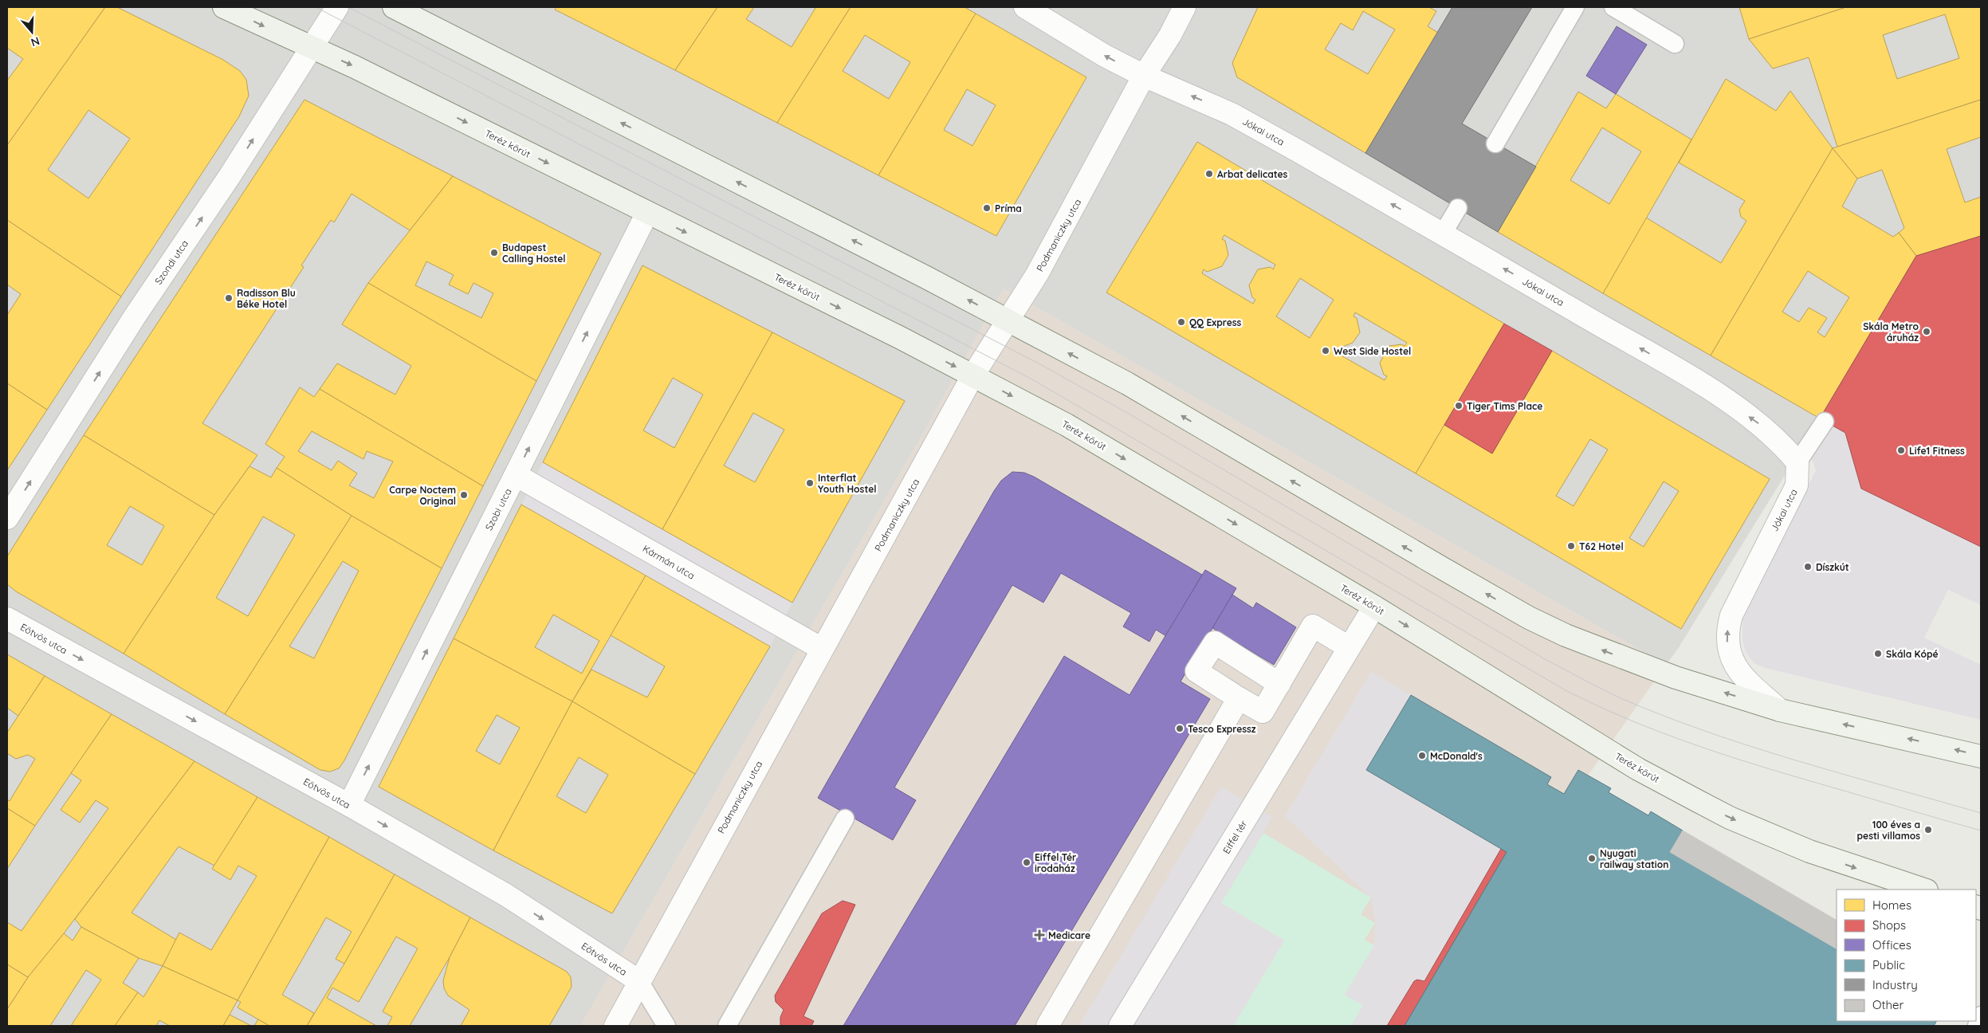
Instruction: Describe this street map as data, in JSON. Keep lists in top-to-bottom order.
{
  "streets": {
    "main road": ["Teréz körút"],
    "street": [
      "Jókai utca",
      "Podmaniczky utca",
      "Szondi utca",
      "Szobi utca",
      "Kármán utca",
      "Eötvös utca",
      "Eiffel tér"
    ]
  },
  "crossings": [
    ["Jókai utca", "Podmaniczky utca"],
    ["Teréz körút", "Podmaniczky utca"],
    ["Teréz körút", "Szondi utca"],
    ["Teréz körút", "Szobi utca"],
    ["Teréz körút", "Eiffel tér"],
    ["Podmaniczky utca", "Kármán utca"],
    ["Podmaniczky utca", "Eötvös utca"],
    ["Szobi utca", "Kármán utca"],
    ["Szobi utca", "Eötvös utca"]
  ],
  "one_way": [
    "Jókai utca",
    "Szondi utca",
    "Szobi utca",
    "Eötvös utca"
  ],
  "places": {
    "other": [
      "Arbat delicates",
      "Príma",
      "Budapest Calling Hostel",
      "Radisson Blu Béke Hotel",
      "QQ Express",
      "Skála Metro áruház",
      "West Side Hostel",
      "Tiger Tims Place",
      "Life1 Fitness",
      "Interflat Youth Hostel",
      "Carpe Noctem Original",
      "T62 Hotel",
      "Díszkút",
      "Skála Kópé",
      "Tesco Expressz",
      "McDonald's",
      "100 éves a pesti villamos",
      "Nyugati railway station",
      "Eiffel Tér irodaház"
    ],
    "health": ["Medicare"]
  },
  "legend": [
    "Homes",
    "Shops",
    "Offices",
    "Public",
    "Industry",
    "Other"
  ],
  "north": "bottom"
}
